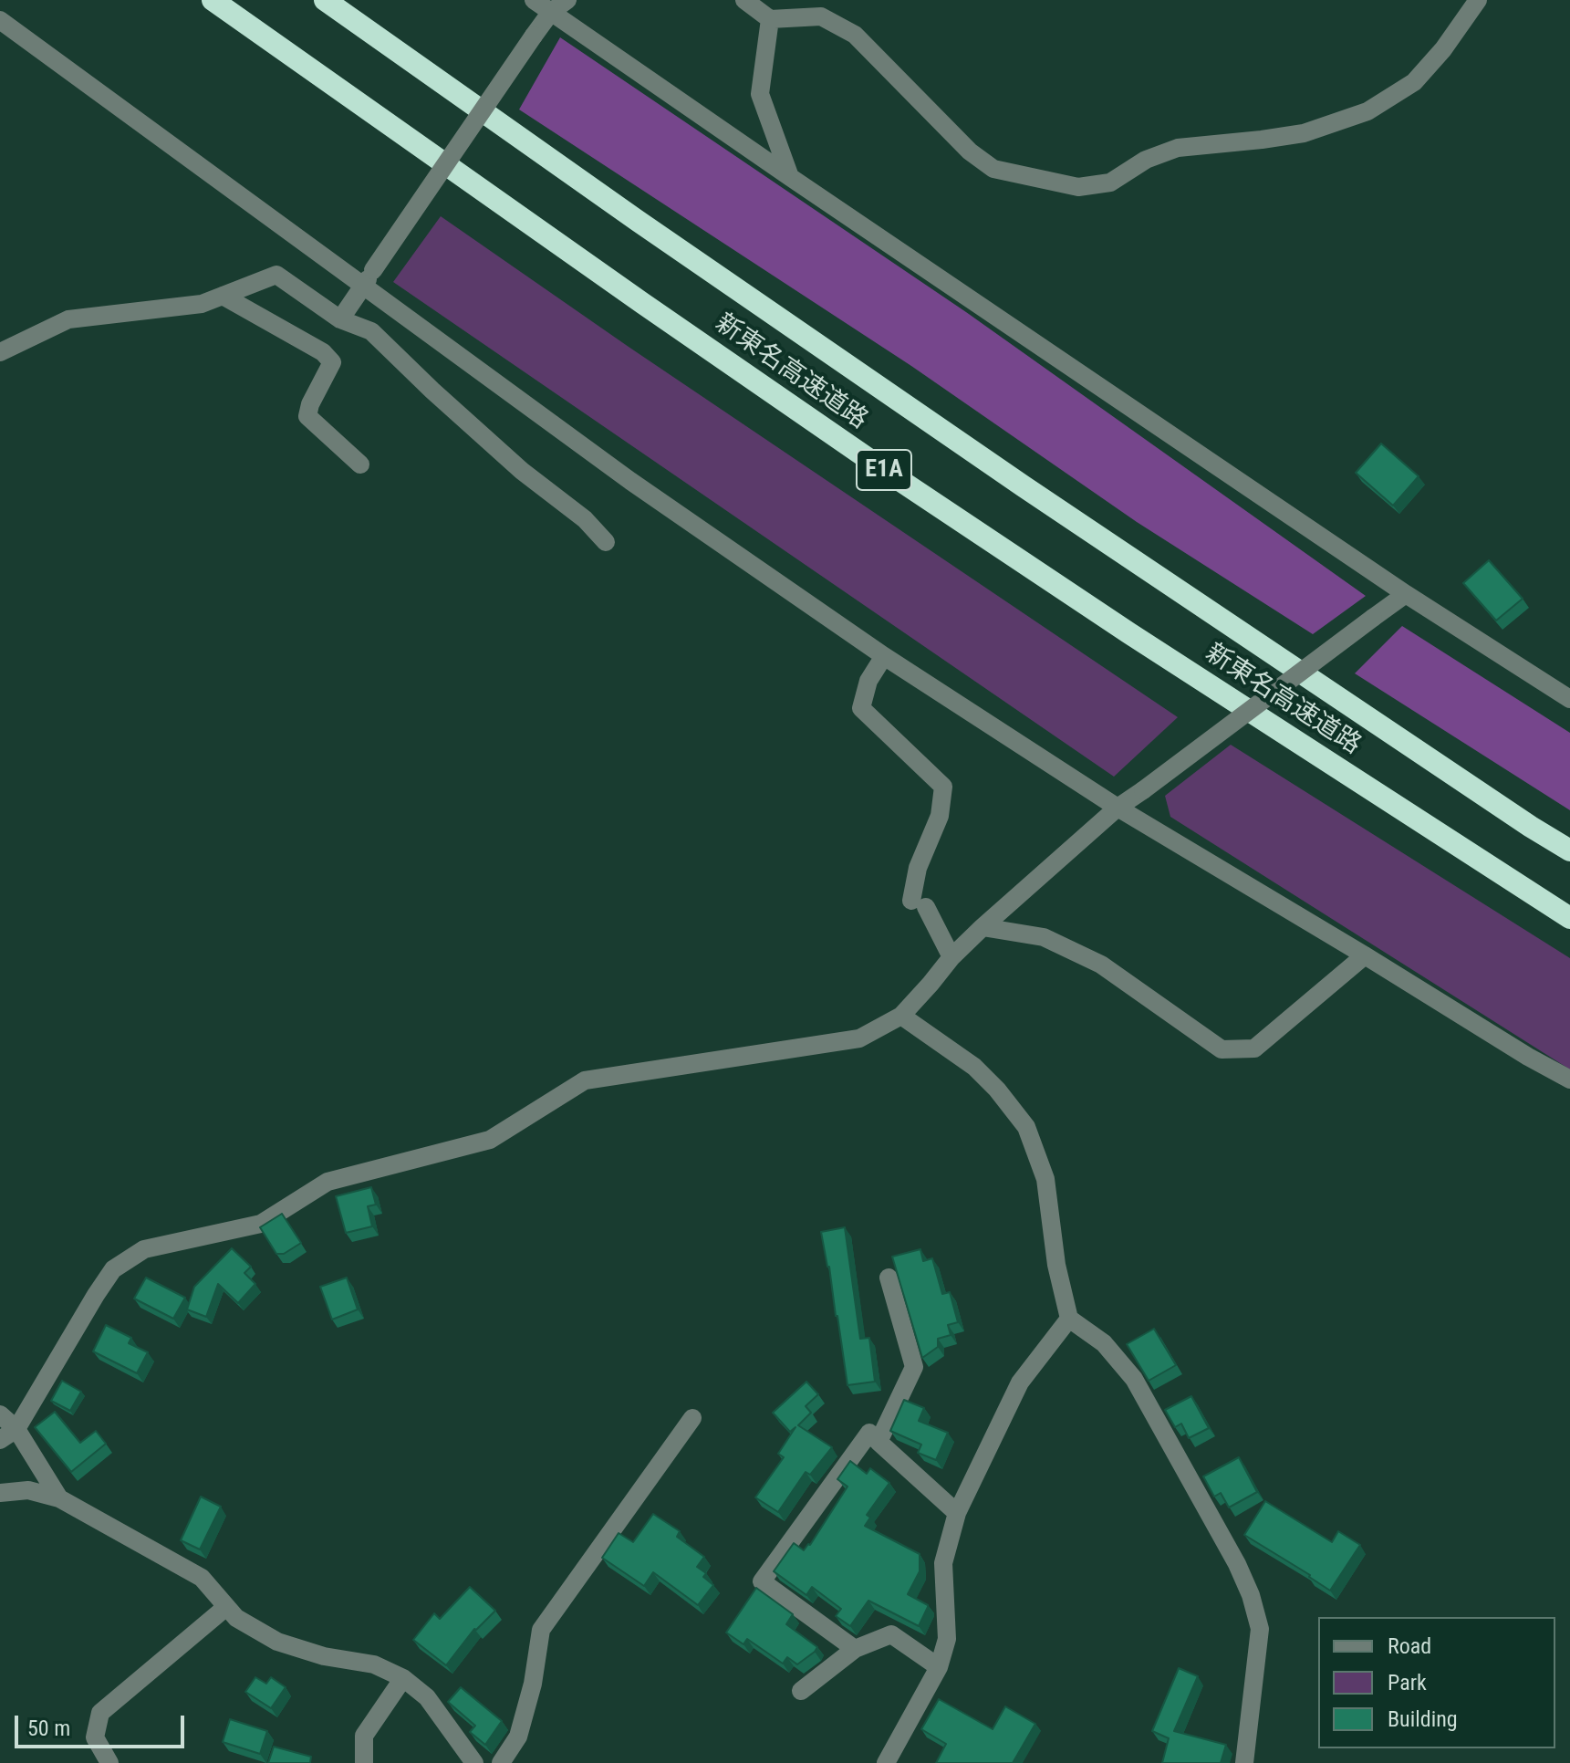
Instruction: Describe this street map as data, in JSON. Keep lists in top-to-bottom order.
{
  "streets": {
    "highway": ["新東名高速道路", "E1A"]
  },
  "legend": ["Road", "Park", "Building"],
  "scale_bar": "50 m"
}
